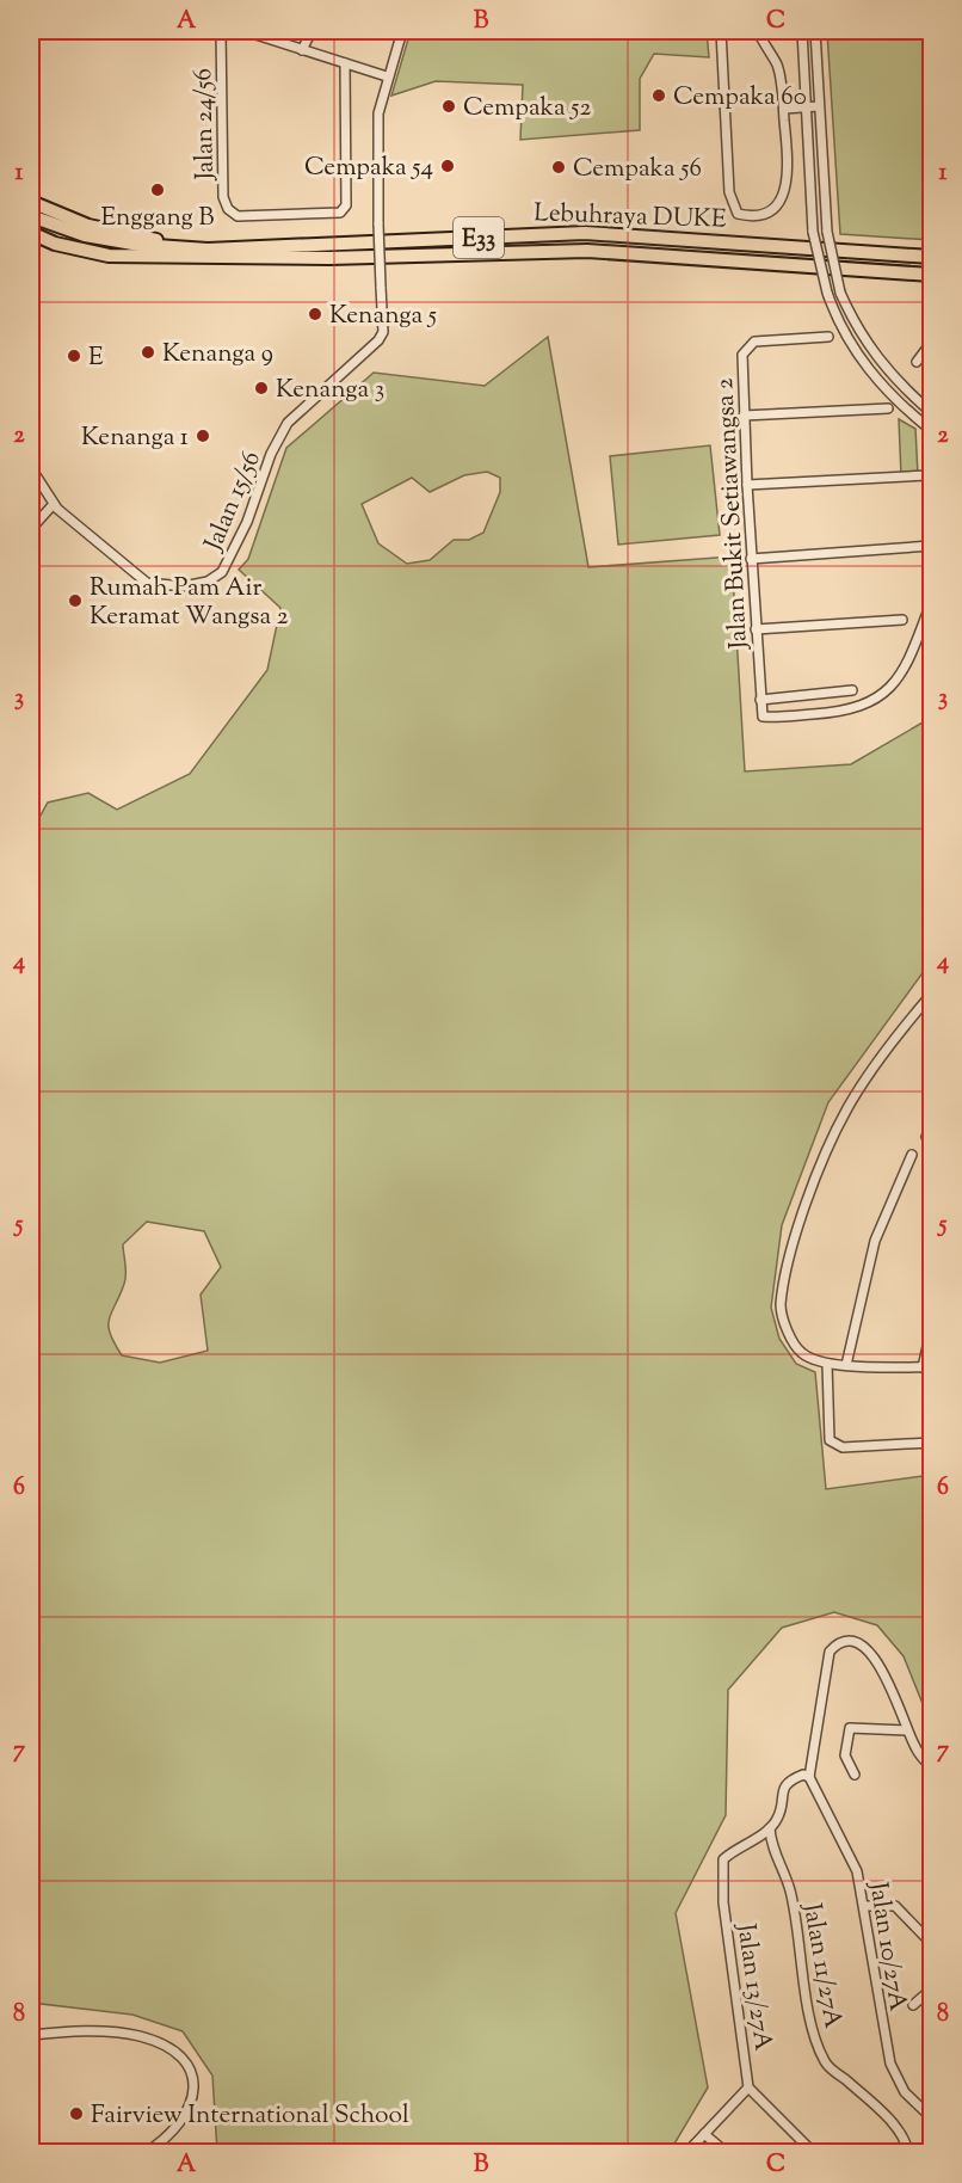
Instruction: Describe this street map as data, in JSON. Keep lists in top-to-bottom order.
{
  "streets": {
    "highway": ["Lebuhraya DUKE", "E33"],
    "street": [
      "Jalan 24/56",
      "Jalan 15/56",
      "Jalan Bukit Setiawangsa 2",
      "Jalan 10/27A",
      "Jalan 11/27A",
      "Jalan 13/27A"
    ]
  },
  "crossings": [
    ["Jalan 11/27A", "Jalan 13/27A"]
  ],
  "places": [
    "Cempaka 60",
    "Cempaka 52",
    "Cempaka 54",
    "Cempaka 56",
    "Enggang B",
    "Kenanga 5",
    "Kenanga 9",
    "E",
    "Kenanga 3",
    "Kenanga 1",
    "Rumah Pam Air Keramat Wangsa 2",
    "Fairview International School"
  ],
  "grid": {
    "columns": ["A", "B", "C"],
    "rows": [
      "1",
      "2",
      "3",
      "4",
      "5",
      "6",
      "7",
      "8"
    ]
  }
}
